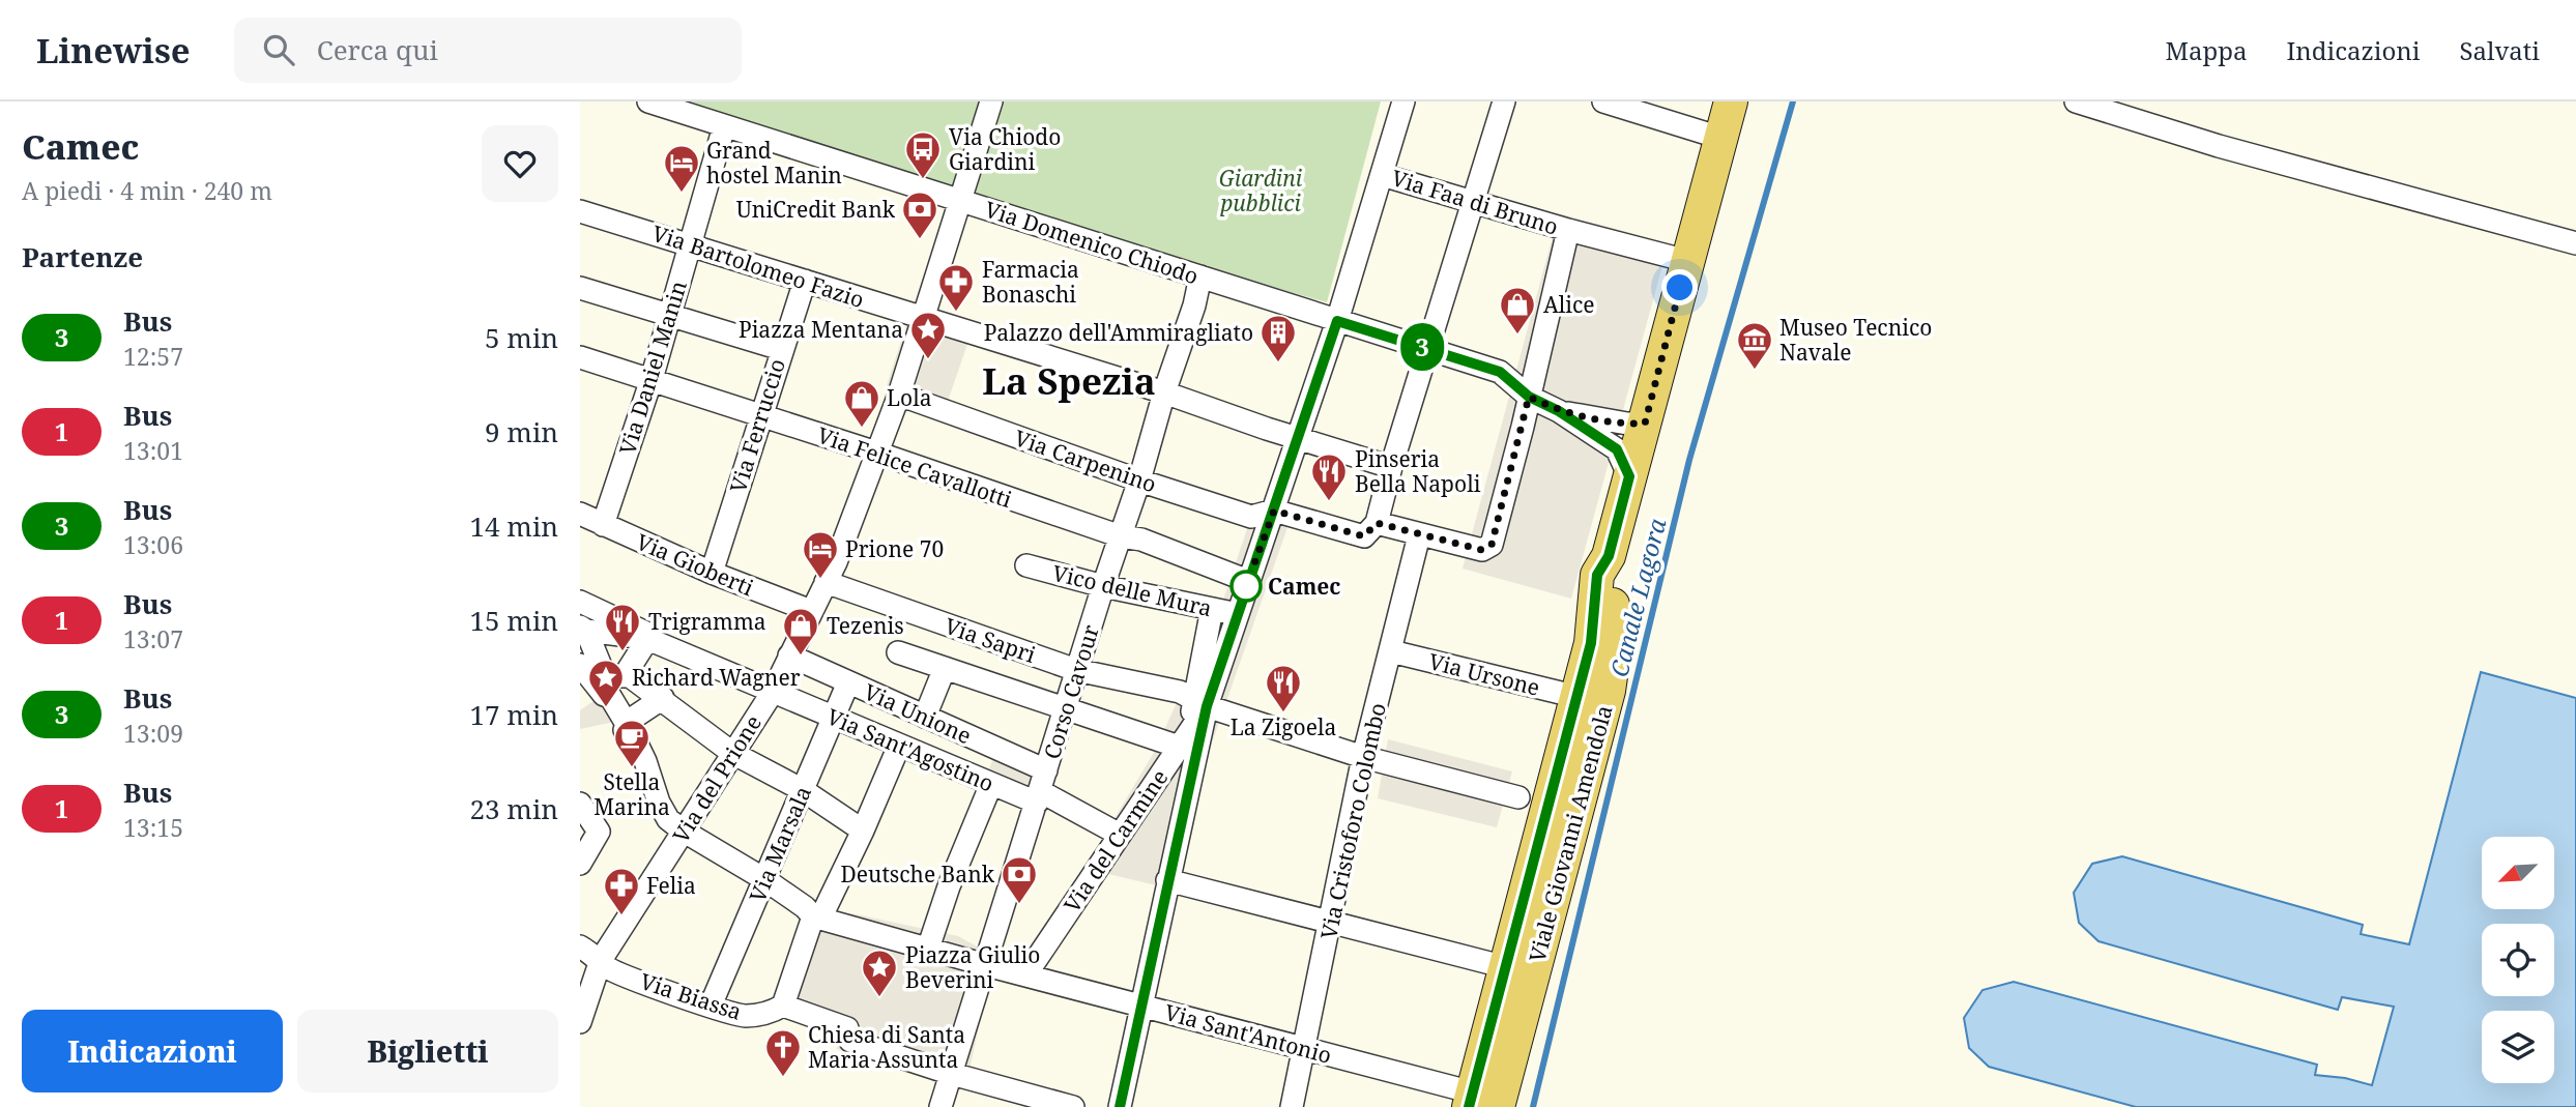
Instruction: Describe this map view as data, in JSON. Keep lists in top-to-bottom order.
{
  "streets": {
    "main road": ["Viale Giovanni Amendola"],
    "street": [
      "Via Faa di Bruno",
      "Via Domenico Chiodo",
      "Via Bartolomeo Fazio",
      "Via Daniel Manin",
      "Via Ferruccio",
      "Via Carpenino",
      "Via Felice Cavallotti",
      "Via Gioberti",
      "Vico delle Mura",
      "Via Sapri",
      "Via Ursone",
      "Corso Cavour",
      "Via Unione",
      "Via Sant'Agostino",
      "Via del Prione",
      "Via Cristoforo Colombo",
      "Via del Carmine",
      "Via Marsala",
      "Via Biassa",
      "Via Sant'Antonio"
    ]
  },
  "crossings": [
    ["Via Faa di Bruno", "Viale Giovanni Amendola"],
    ["Via Domenico Chiodo", "Via Daniel Manin"],
    ["Via Domenico Chiodo", "Corso Cavour"],
    ["Via Domenico Chiodo", "Via del Prione"],
    ["Via Bartolomeo Fazio", "Via Daniel Manin"],
    ["Via Bartolomeo Fazio", "Via Ferruccio"],
    ["Via Bartolomeo Fazio", "Corso Cavour"],
    ["Via Bartolomeo Fazio", "Via del Prione"],
    ["Via Daniel Manin", "Via Felice Cavallotti"],
    ["Via Daniel Manin", "Via Gioberti"],
    ["Via Ferruccio", "Via Felice Cavallotti"],
    ["Via Ferruccio", "Via Gioberti"],
    ["Via Carpenino", "Corso Cavour"],
    ["Via Carpenino", "Via del Prione"],
    ["Via Felice Cavallotti", "Corso Cavour"],
    ["Via Felice Cavallotti", "Via del Prione"],
    ["Via Gioberti", "Via del Prione"],
    ["Vico delle Mura", "Corso Cavour"],
    ["Via Sapri", "Corso Cavour"],
    ["Via Sapri", "Via del Prione"],
    ["Via Sapri", "Via Cristoforo Colombo"],
    ["Via Sapri", "Via del Carmine"],
    ["Via Ursone", "Via Cristoforo Colombo"],
    ["Via Ursone", "Viale Giovanni Amendola"],
    ["Corso Cavour", "Via Unione"],
    ["Corso Cavour", "Via Sant'Agostino"],
    ["Corso Cavour", "Via Sant'Antonio"],
    ["Via Unione", "Via Sant'Agostino"],
    ["Via Unione", "Via del Prione"],
    ["Via Unione", "Via Marsala"],
    ["Via Sant'Agostino", "Via del Prione"],
    ["Via Sant'Agostino", "Via Marsala"],
    ["Via del Prione", "Via Biassa"],
    ["Via Cristoforo Colombo", "Via Sant'Antonio"],
    ["Viale Giovanni Amendola", "Via Sant'Antonio"],
    ["Via del Carmine", "Via Sant'Antonio"],
    ["Via Marsala", "Via Biassa"]
  ],
  "districts": ["La Spezia"],
  "water": ["Canale Lagora"],
  "parks": ["Giardini pubblici"],
  "places": {
    "bus stop": ["Via Chiodo Giardini"],
    "hotel": ["Grand hostel Manin", "Prione 70"],
    "bank": ["UniCredit Bank", "Deutsche Bank"],
    "pharmacy": ["Farmacia Bonaschi", "Felia"],
    "shop": ["Alice", "Lola", "Tezenis"],
    "place": ["Piazza Mentana", "Richard Wagner", "Piazza Giulio Beverini"],
    "building": ["Palazzo dell'Ammiragliato"],
    "museum": ["Museo Tecnico Navale"],
    "restaurant": ["Pinseria Bella Napoli", "Trigramma", "La Zigoela"],
    "other": ["Camec"],
    "cafe": ["Stella Marina"],
    "church": ["Chiesa di Santa Maria Assunta"]
  },
  "lines": ["bus line 3"],
  "north": "bottom left",
  "page": {
    "header": "Linewise",
    "search": "Cerca qui",
    "nav": ["Mappa", "Indicazioni", "Salvati"],
    "heading": [
      ["Camec", "A piedi · 4 min · 240 m"],
      "Partenze"
    ],
    "on_map": "3",
    "list": [
      {
        "mark": "3",
        "name": "Bus",
        "note": "12:57",
        "value": "5 min"
      },
      {
        "mark": "1",
        "name": "Bus",
        "note": "13:01",
        "value": "9 min"
      },
      {
        "mark": "3",
        "name": "Bus",
        "note": "13:06",
        "value": "14 min"
      },
      {
        "mark": "1",
        "name": "Bus",
        "note": "13:07",
        "value": "15 min"
      },
      {
        "mark": "3",
        "name": "Bus",
        "note": "13:09",
        "value": "17 min"
      },
      {
        "mark": "1",
        "name": "Bus",
        "note": "13:15",
        "value": "23 min"
      }
    ],
    "buttons": ["Indicazioni", "Biglietti"]
  }
}
